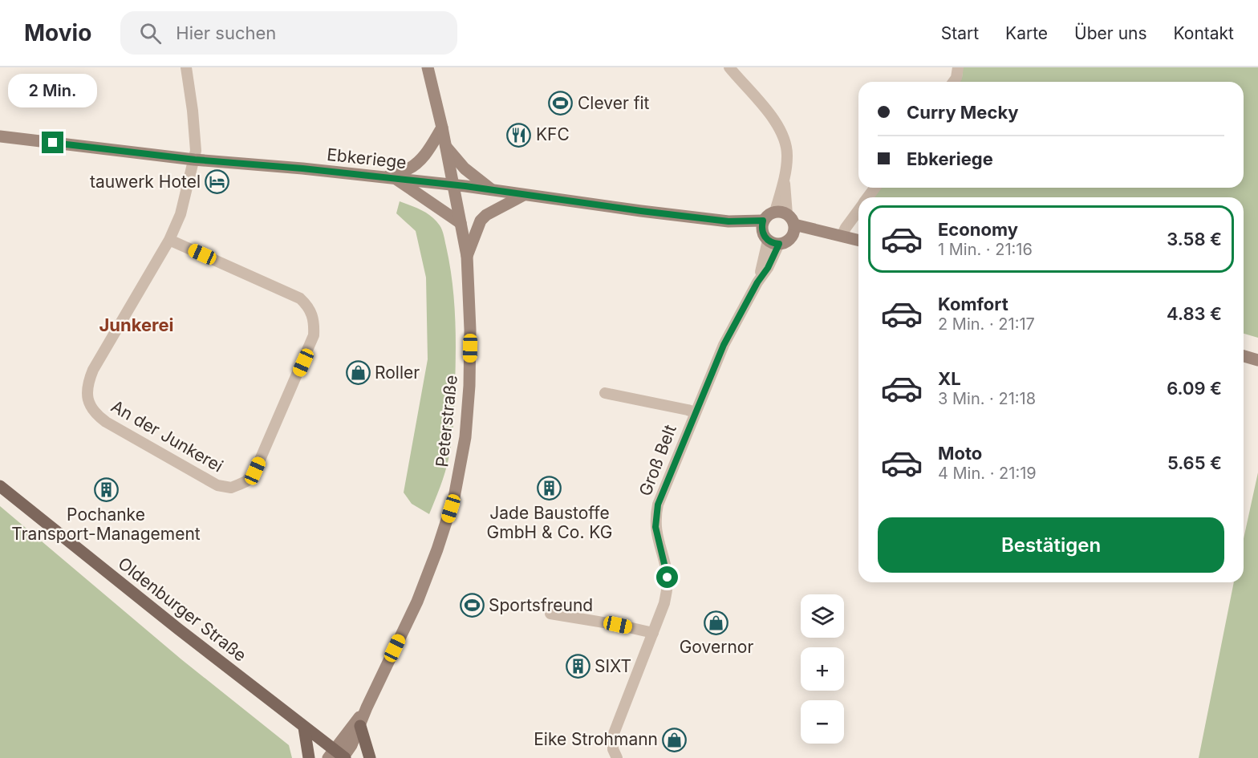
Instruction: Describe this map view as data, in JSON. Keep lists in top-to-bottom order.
{
  "streets": {
    "main road": ["Oldenburger Straße"],
    "street": [
      "Ebkeriege",
      "Peterstraße",
      "An der Junkerei",
      "Groß Belt"
    ]
  },
  "crossings": [
    ["Ebkeriege", "Peterstraße"],
    ["Ebkeriege", "An der Junkerei"],
    ["Ebkeriege", "Groß Belt"],
    ["Peterstraße", "Oldenburger Straße"]
  ],
  "districts": ["Junkerei"],
  "places": {
    "sports": ["Clever fit", "Sportsfreund"],
    "restaurant": ["KFC"],
    "hotel": ["tauwerk Hotel"],
    "shop": ["Roller", "Governor", "Eike Strohmann"],
    "building": ["Jade Baustoffe GmbH & Co. KG", "Pochanke Transport-Management", "SIXT"]
  },
  "page": {
    "header": "Movio",
    "search": "Hier suchen",
    "nav": [
      "Start",
      "Karte",
      "Über uns",
      "Kontakt"
    ],
    "bubble": "2 Min.",
    "banner": ["Curry Mecky", "Ebkeriege"],
    "list": [
      {
        "name": "Economy",
        "note": "1 Min. · 21:16",
        "value": "3.58 €"
      },
      {
        "name": "Komfort",
        "note": "2 Min. · 21:17",
        "value": "4.83 €"
      },
      {
        "name": "XL",
        "note": "3 Min. · 21:18",
        "value": "6.09 €"
      },
      {
        "name": "Moto",
        "note": "4 Min. · 21:19",
        "value": "5.65 €"
      }
    ],
    "buttons": "Bestätigen",
    "map_buttons": ["+", "−"]
  }
}
